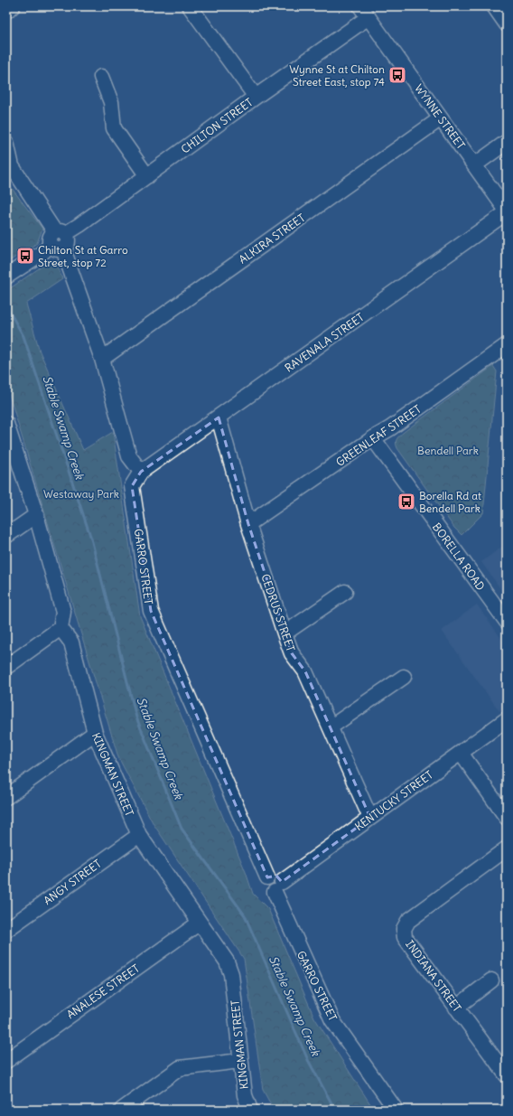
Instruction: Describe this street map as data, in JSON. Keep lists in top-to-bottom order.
{
  "streets": {
    "street": [
      "WYNNE STREET",
      "CHILTON STREET",
      "ALKIRA STREET",
      "RAVENALA STREET",
      "GREENLEAF STREET",
      "BORELLA ROAD",
      "GARRO STREET",
      "CEDRUS STREET",
      "KINGMAN STREET",
      "KENTUCKY STREET",
      "ANGY STREET",
      "INDIANA STREET",
      "ANALESE STREET"
    ]
  },
  "crossings": [
    ["WYNNE STREET", "CHILTON STREET"],
    ["WYNNE STREET", "ALKIRA STREET"],
    ["WYNNE STREET", "RAVENALA STREET"],
    ["RAVENALA STREET", "GARRO STREET"],
    ["RAVENALA STREET", "CEDRUS STREET"],
    ["GREENLEAF STREET", "BORELLA ROAD"],
    ["GREENLEAF STREET", "CEDRUS STREET"],
    ["GARRO STREET", "KENTUCKY STREET"],
    ["CEDRUS STREET", "KENTUCKY STREET"],
    ["KINGMAN STREET", "ANGY STREET"],
    ["KINGMAN STREET", "ANALESE STREET"]
  ],
  "water": ["Stable Swamp Creek"],
  "parks": ["Bendell Park", "Westaway Park"],
  "places": {
    "bus stop": ["Wynne St at Chilton Street East, stop 74", "Chilton St at Garro Street, stop 72", "Borella Rd at Bendell Park"]
  }
}
